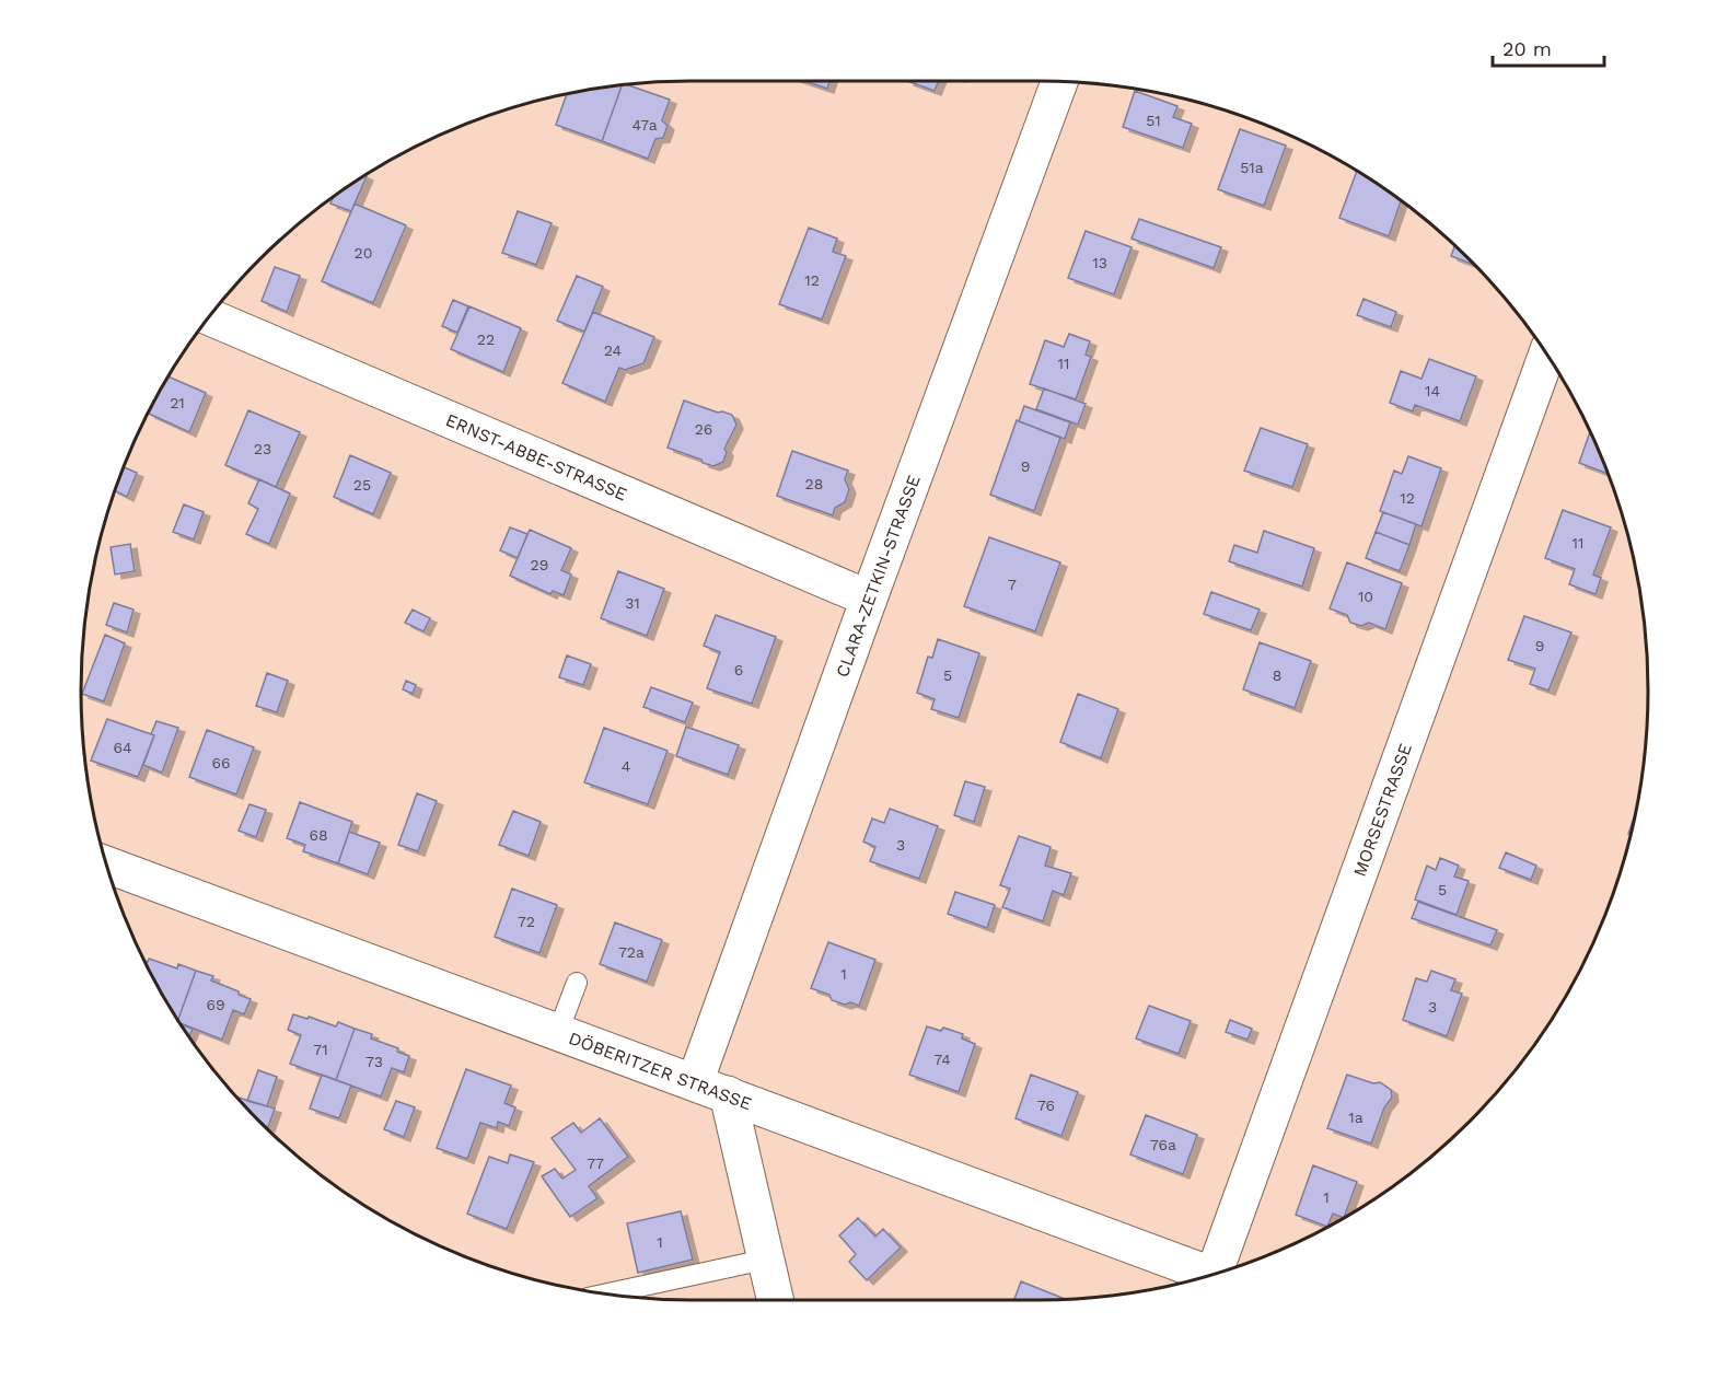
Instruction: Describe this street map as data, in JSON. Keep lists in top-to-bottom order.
{
  "streets": {
    "street": [
      "ERNST-ABBE-STRASSE",
      "CLARA-ZETKIN-STRASSE",
      "MORSESTRASSE",
      "DÖBERITZER STRASSE"
    ]
  },
  "crossings": [
    ["ERNST-ABBE-STRASSE", "CLARA-ZETKIN-STRASSE"],
    ["CLARA-ZETKIN-STRASSE", "DÖBERITZER STRASSE"]
  ],
  "house_numbers": [
    "51",
    "47a",
    "51a",
    "20",
    "13",
    "12",
    "22",
    "24",
    "11",
    "14",
    "21",
    "26",
    "23",
    "9",
    "28",
    "25",
    "12",
    "11",
    "29",
    "7",
    "10",
    "31",
    "9",
    "6",
    "5",
    "8",
    "64",
    "66",
    "4",
    "68",
    "3",
    "5",
    "72",
    "72a",
    "1",
    "69",
    "3",
    "71",
    "74",
    "73",
    "76",
    "1a",
    "76a",
    "77",
    "1",
    "1"
  ],
  "scale_bar": "20 m"
}
